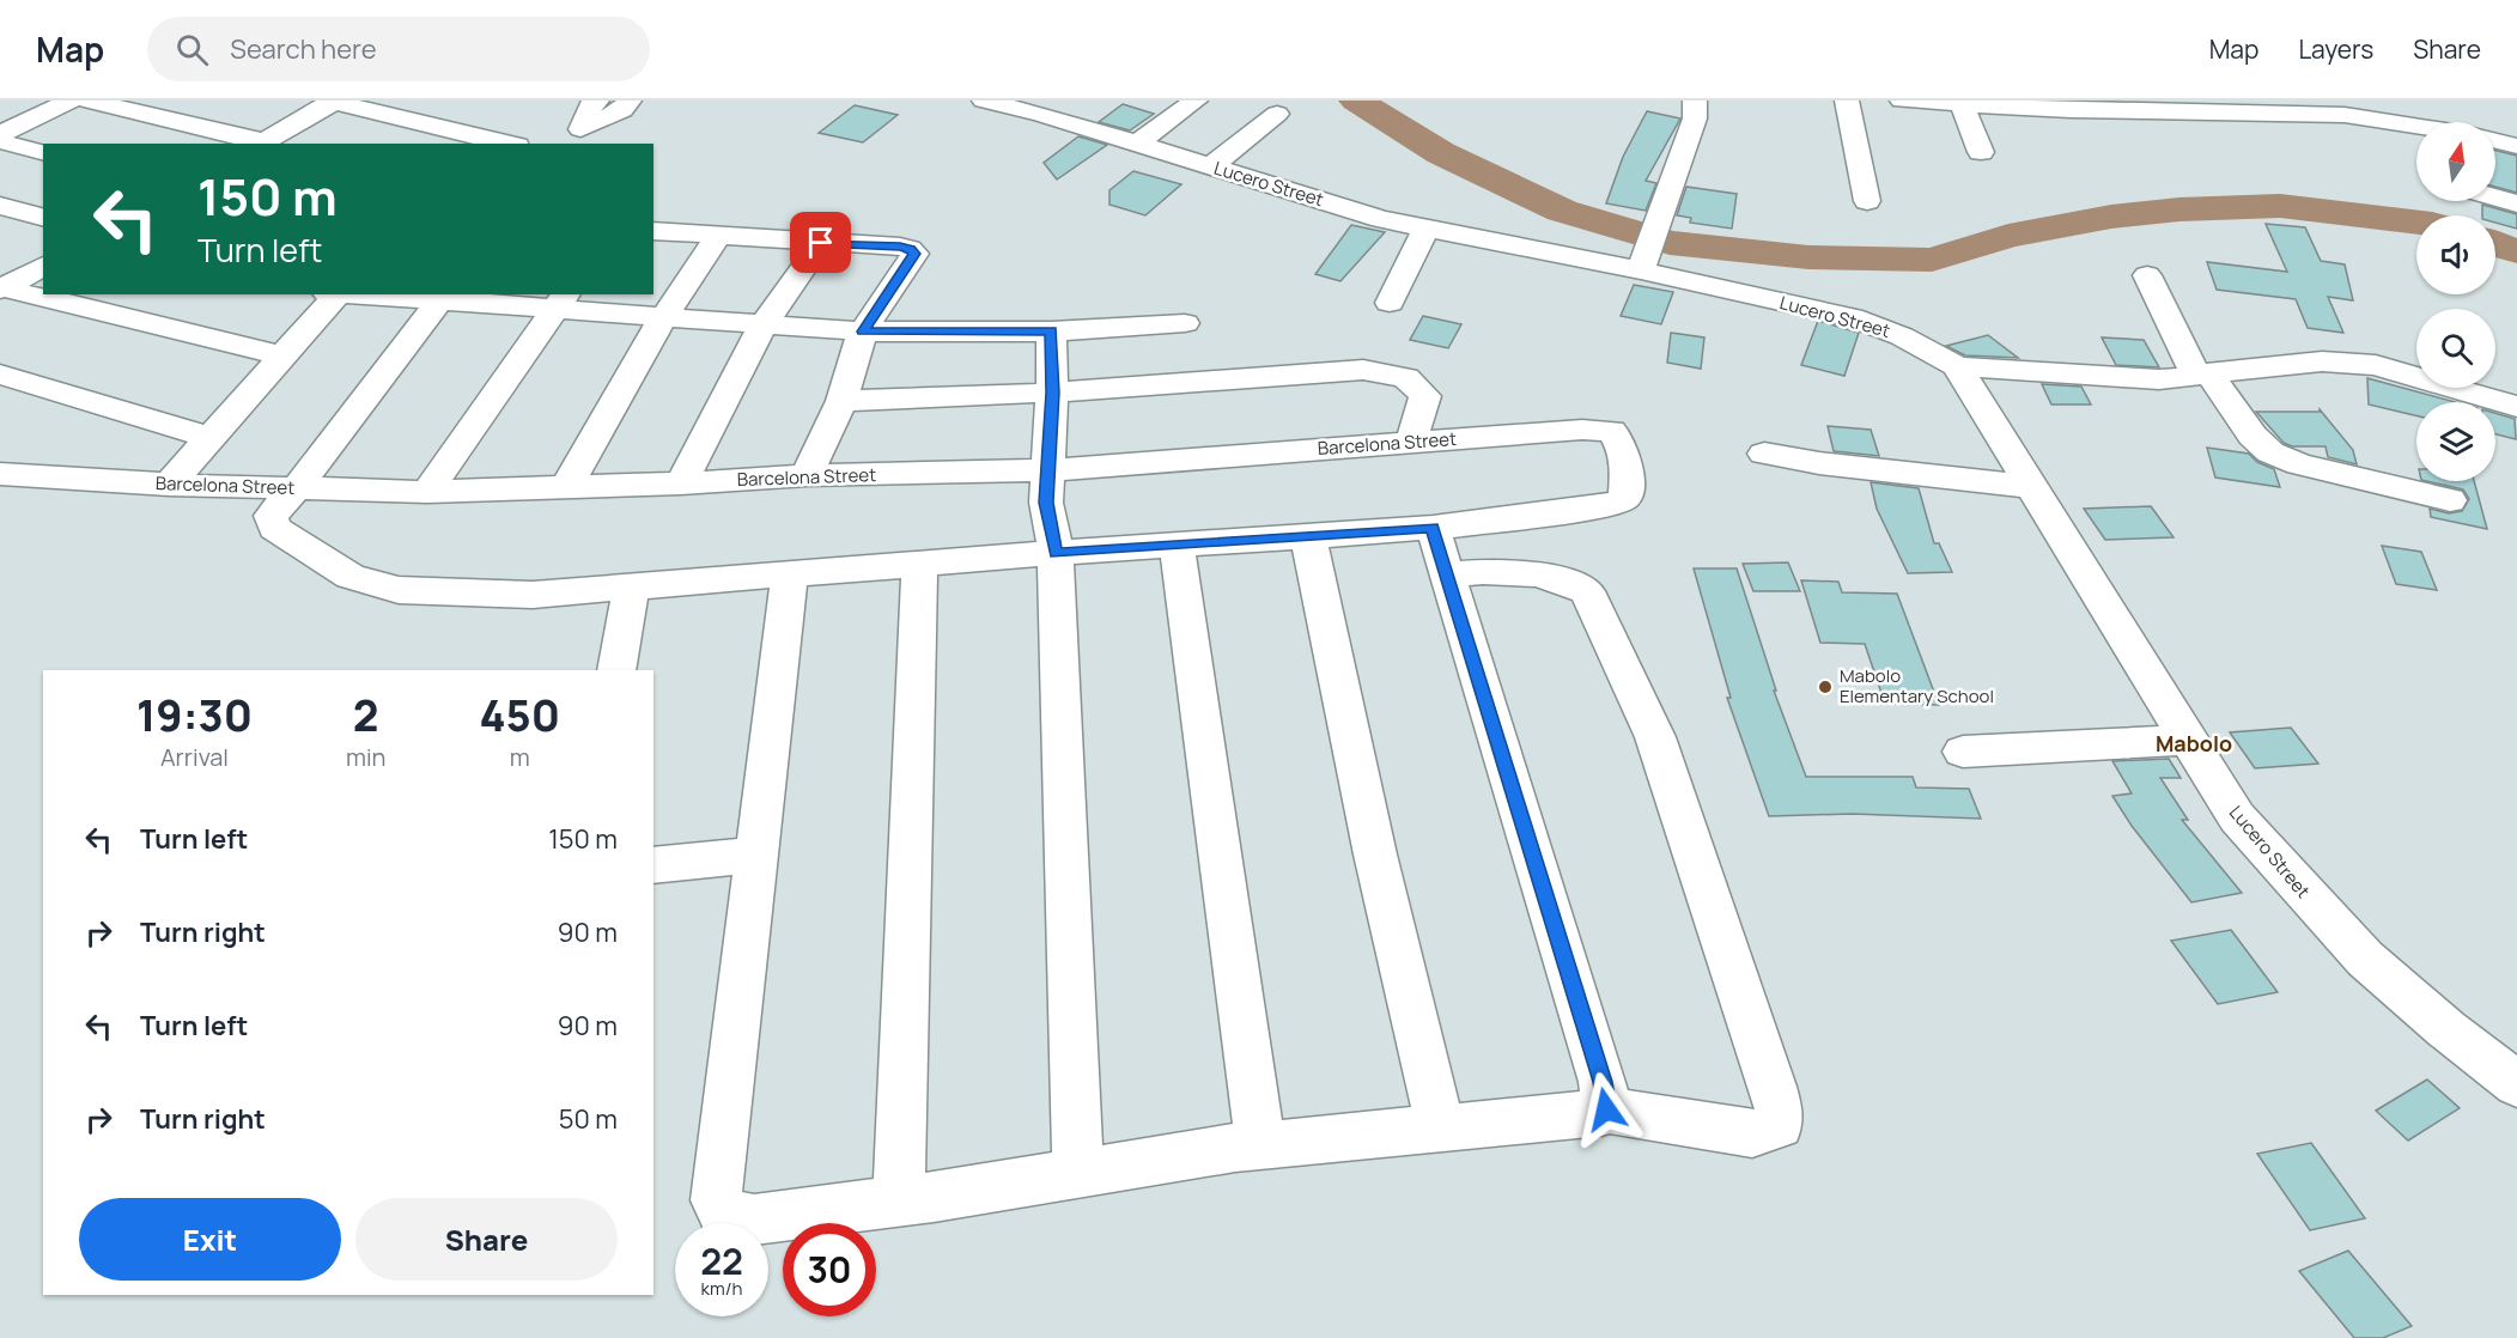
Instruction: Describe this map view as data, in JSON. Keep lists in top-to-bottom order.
{
  "streets": {
    "street": ["Lucero Street", "Barcelona Street"]
  },
  "districts": ["Mabolo"],
  "places": ["Mabolo Elementary School"],
  "north": "top",
  "page": {
    "header": "Map",
    "search": "Search here",
    "nav": ["Map", "Layers", "Share"],
    "turn": ["150 m", "Turn left"],
    "eta": [
      "19:30",
      "Arrival",
      "2",
      "min",
      "450",
      "m"
    ],
    "list": [
      {
        "name": "Turn left",
        "value": "150 m"
      },
      {
        "name": "Turn right",
        "value": "90 m"
      },
      {
        "name": "Turn left",
        "value": "90 m"
      },
      {
        "name": "Turn right",
        "value": "50 m"
      }
    ],
    "buttons": ["Exit", "Share"],
    "speed": "22 km/h",
    "limit": "30"
  }
}
